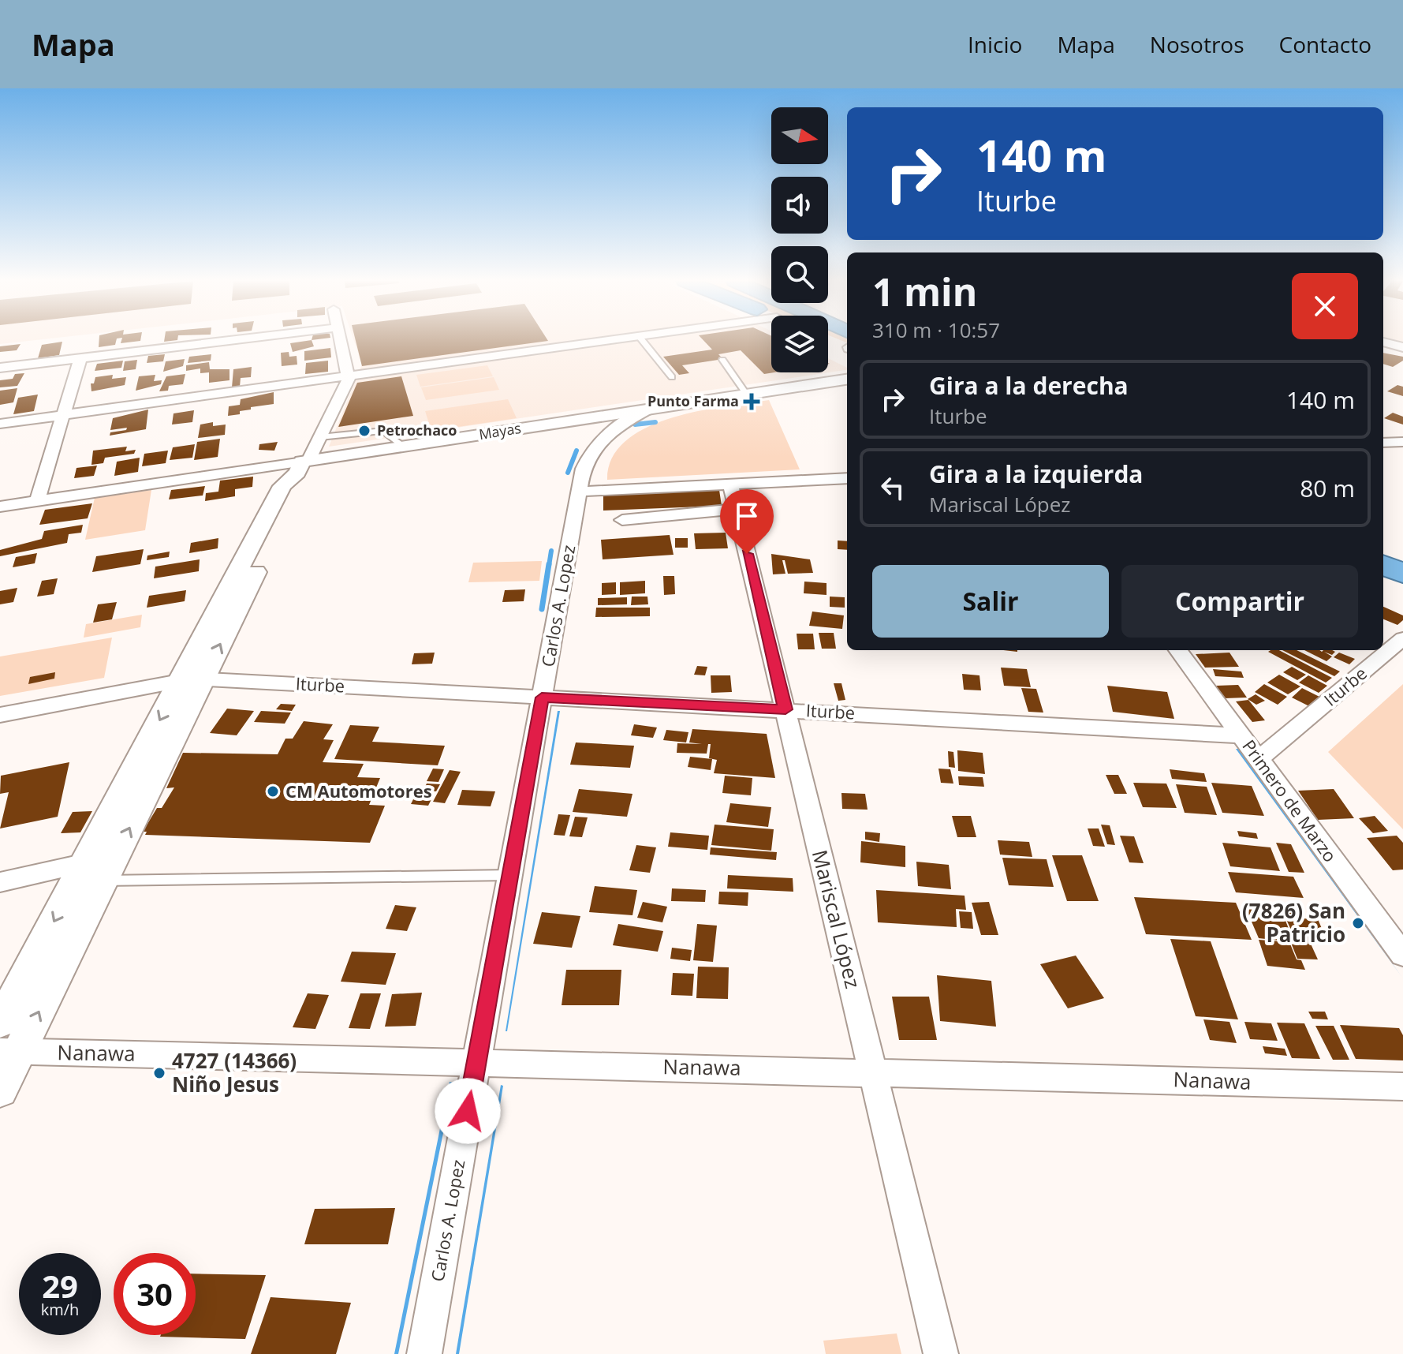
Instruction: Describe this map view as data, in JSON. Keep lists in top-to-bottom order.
{
  "streets": {
    "street": [
      "Mayas",
      "Carlos A. Lopez",
      "Iturbe",
      "Primero de Marzo",
      "Mariscal López",
      "Nanawa"
    ]
  },
  "crossings": [
    ["Mayas", "Carlos A. Lopez"],
    ["Carlos A. Lopez", "Iturbe"],
    ["Carlos A. Lopez", "Nanawa"],
    ["Iturbe", "Primero de Marzo"],
    ["Iturbe", "Mariscal López"],
    ["Mariscal López", "Nanawa"]
  ],
  "places": {
    "health": ["Punto Farma"],
    "other": [
      "Petrochaco",
      "CM Automotores",
      "(7826) San Patricio",
      "4727 (14366) Niño Jesus"
    ]
  },
  "north": "right",
  "page": {
    "header": "Mapa",
    "nav": [
      "Inicio",
      "Mapa",
      "Nosotros",
      "Contacto"
    ],
    "turn": ["140 m", "Iturbe"],
    "heading": ["1 min", "310 m · 10:57"],
    "list": [
      {
        "name": "Gira a la derecha",
        "note": "Iturbe",
        "value": "140 m"
      },
      {
        "name": "Gira a la izquierda",
        "note": "Mariscal López",
        "value": "80 m"
      }
    ],
    "buttons": ["Salir", "Compartir"],
    "speed": "29 km/h",
    "limit": "30"
  }
}
